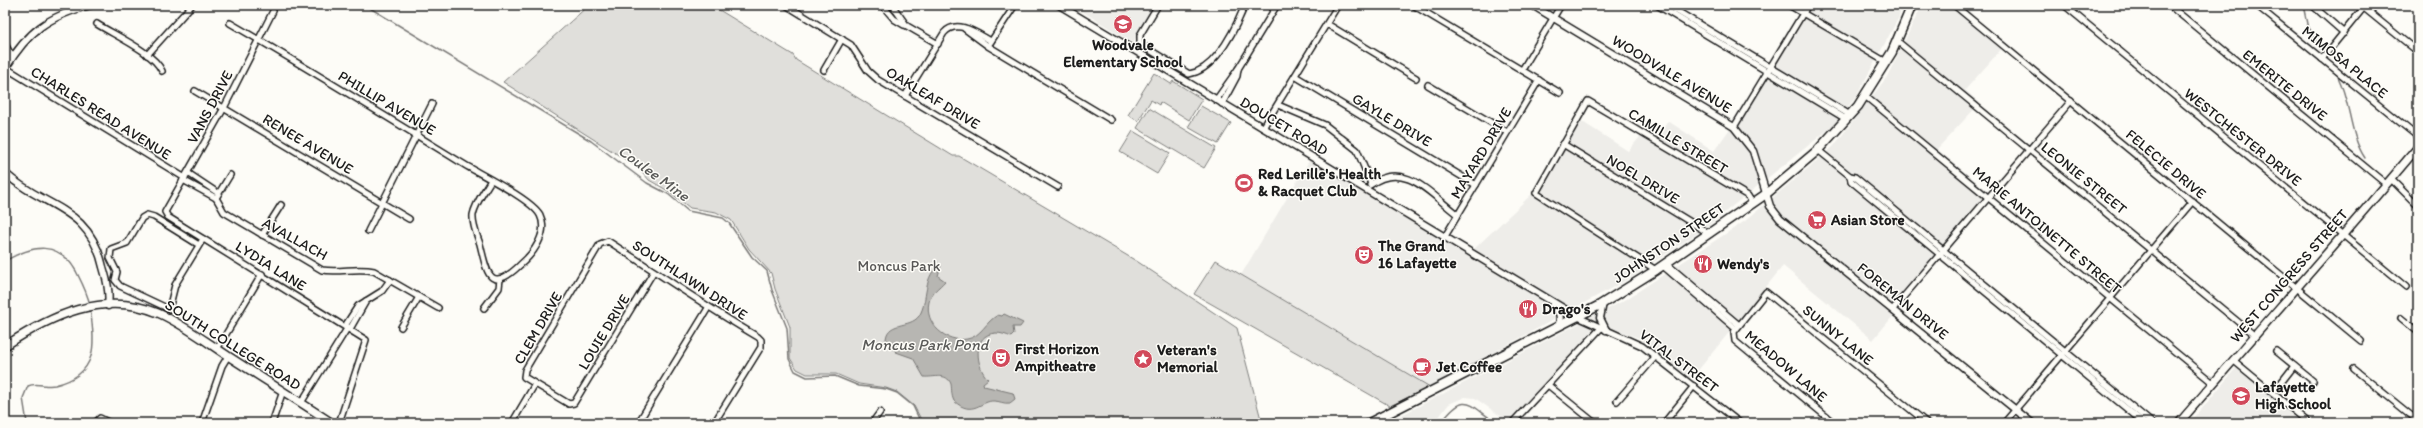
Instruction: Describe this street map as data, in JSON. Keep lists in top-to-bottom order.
{
  "streets": {
    "main road": ["JOHNSTON STREET", "WEST CONGRESS STREET", "SOUTH COLLEGE ROAD"],
    "street": [
      "MIMOSA PLACE",
      "WOODVALE AVENUE",
      "EMERITE DRIVE",
      "OAKLEAF DRIVE",
      "PHILLIP AVENUE",
      "VANS DRIVE",
      "CHARLES READ AVENUE",
      "GAYLE DRIVE",
      "DOUCET ROAD",
      "WESTCHESTER DRIVE",
      "CAMILLE STREET",
      "RENEE AVENUE",
      "MAYARD DRIVE",
      "FELECIE DRIVE",
      "LEONIE STREET",
      "NOEL DRIVE",
      "MARIE ANTOINETTE STREET",
      "AVALLACH",
      "LYDIA LANE",
      "SOUTHLAWN DRIVE",
      "FOREMAN DRIVE",
      "CLEM DRIVE",
      "LOUIE DRIVE",
      "SUNNY LANE",
      "VITAL STREET",
      "MEADOW LANE"
    ]
  },
  "crossings": [
    ["WOODVALE AVENUE", "JOHNSTON STREET"],
    ["WOODVALE AVENUE", "FOREMAN DRIVE"],
    ["EMERITE DRIVE", "WEST CONGRESS STREET"],
    ["PHILLIP AVENUE", "VANS DRIVE"],
    ["VANS DRIVE", "CHARLES READ AVENUE"],
    ["VANS DRIVE", "RENEE AVENUE"],
    ["VANS DRIVE", "AVALLACH"],
    ["VANS DRIVE", "LYDIA LANE"],
    ["CHARLES READ AVENUE", "AVALLACH"],
    ["GAYLE DRIVE", "MAYARD DRIVE"],
    ["DOUCET ROAD", "MAYARD DRIVE"],
    ["DOUCET ROAD", "JOHNSTON STREET"],
    ["DOUCET ROAD", "VITAL STREET"],
    ["WESTCHESTER DRIVE", "WEST CONGRESS STREET"],
    ["CAMILLE STREET", "NOEL DRIVE"],
    ["CAMILLE STREET", "JOHNSTON STREET"],
    ["FELECIE DRIVE", "WEST CONGRESS STREET"],
    ["LEONIE STREET", "JOHNSTON STREET"],
    ["LEONIE STREET", "WEST CONGRESS STREET"],
    ["NOEL DRIVE", "JOHNSTON STREET"],
    ["MARIE ANTOINETTE STREET", "JOHNSTON STREET"],
    ["MARIE ANTOINETTE STREET", "WEST CONGRESS STREET"],
    ["JOHNSTON STREET", "FOREMAN DRIVE"],
    ["JOHNSTON STREET", "VITAL STREET"],
    ["SOUTHLAWN DRIVE", "CLEM DRIVE"],
    ["SOUTHLAWN DRIVE", "LOUIE DRIVE"],
    ["CLEM DRIVE", "LOUIE DRIVE"],
    ["SUNNY LANE", "MEADOW LANE"]
  ],
  "water": ["Coulee Mine", "Moncus Park Pond"],
  "parks": ["Moncus Park"],
  "places": {
    "school or university": ["Woodvale Elementary School", "Lafayette High School"],
    "sports": ["Red Lerille's Health & Racquet Club"],
    "supermarket": ["Asian Store"],
    "theatre": ["The Grand 16 Lafayette", "First Horizon Ampitheatre"],
    "restaurant": ["Wendy's", "Drago's"],
    "place": ["Veteran's Memorial"],
    "cafe": ["Jet Coffee"]
  }
}
